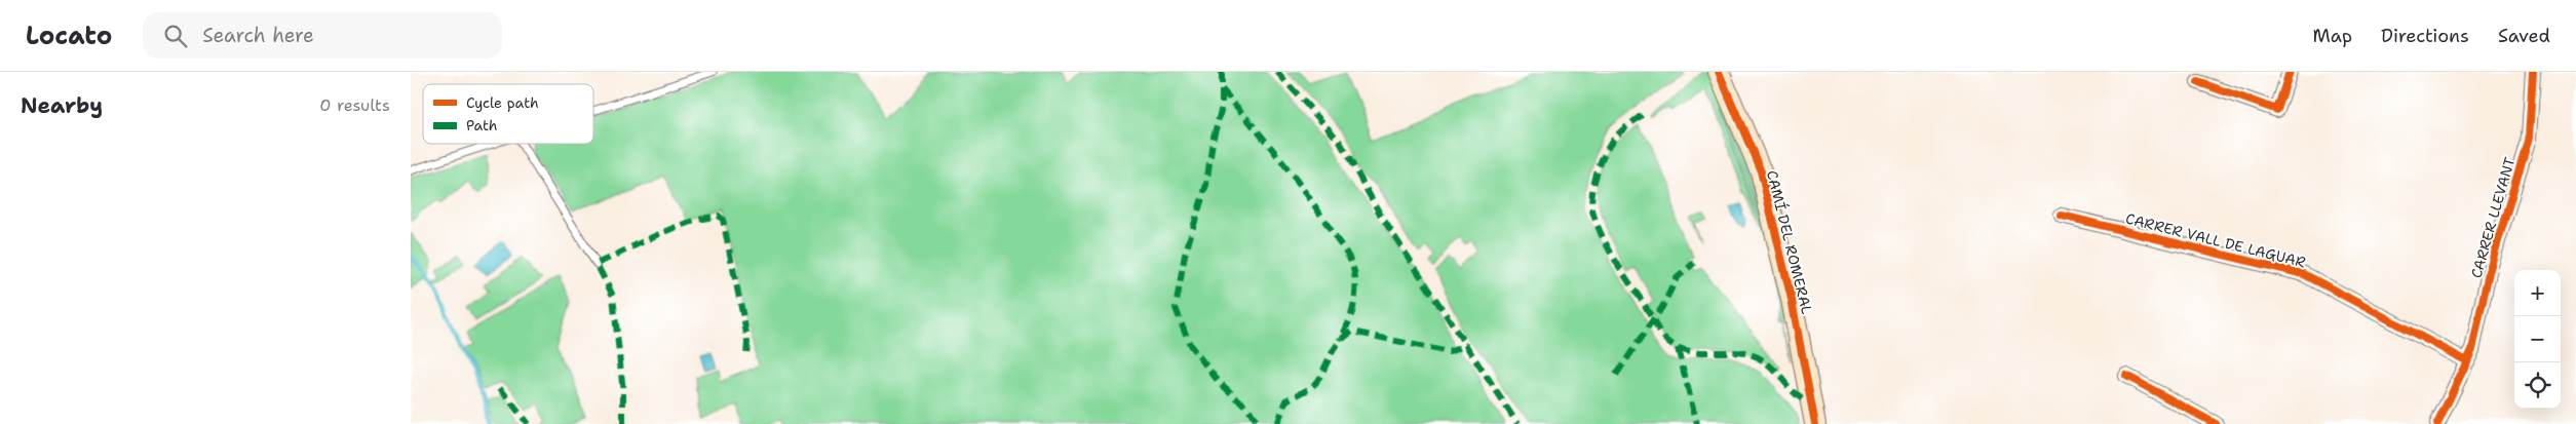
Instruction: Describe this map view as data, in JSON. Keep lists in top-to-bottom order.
{
  "streets": {
    "street": ["CARRER LLEVANT", "CARRER VALL DE LAGUAR", "CAMÍ DEL ROMERAL"]
  },
  "crossings": [
    ["CARRER LLEVANT", "CARRER VALL DE LAGUAR"]
  ],
  "legend": ["Cycle path", "Path"],
  "page": {
    "header": "Locato",
    "search": "Search here",
    "nav": ["Map", "Directions", "Saved"],
    "heading": ["Nearby", "0 results"],
    "map_buttons": ["+", "−"]
  }
}
